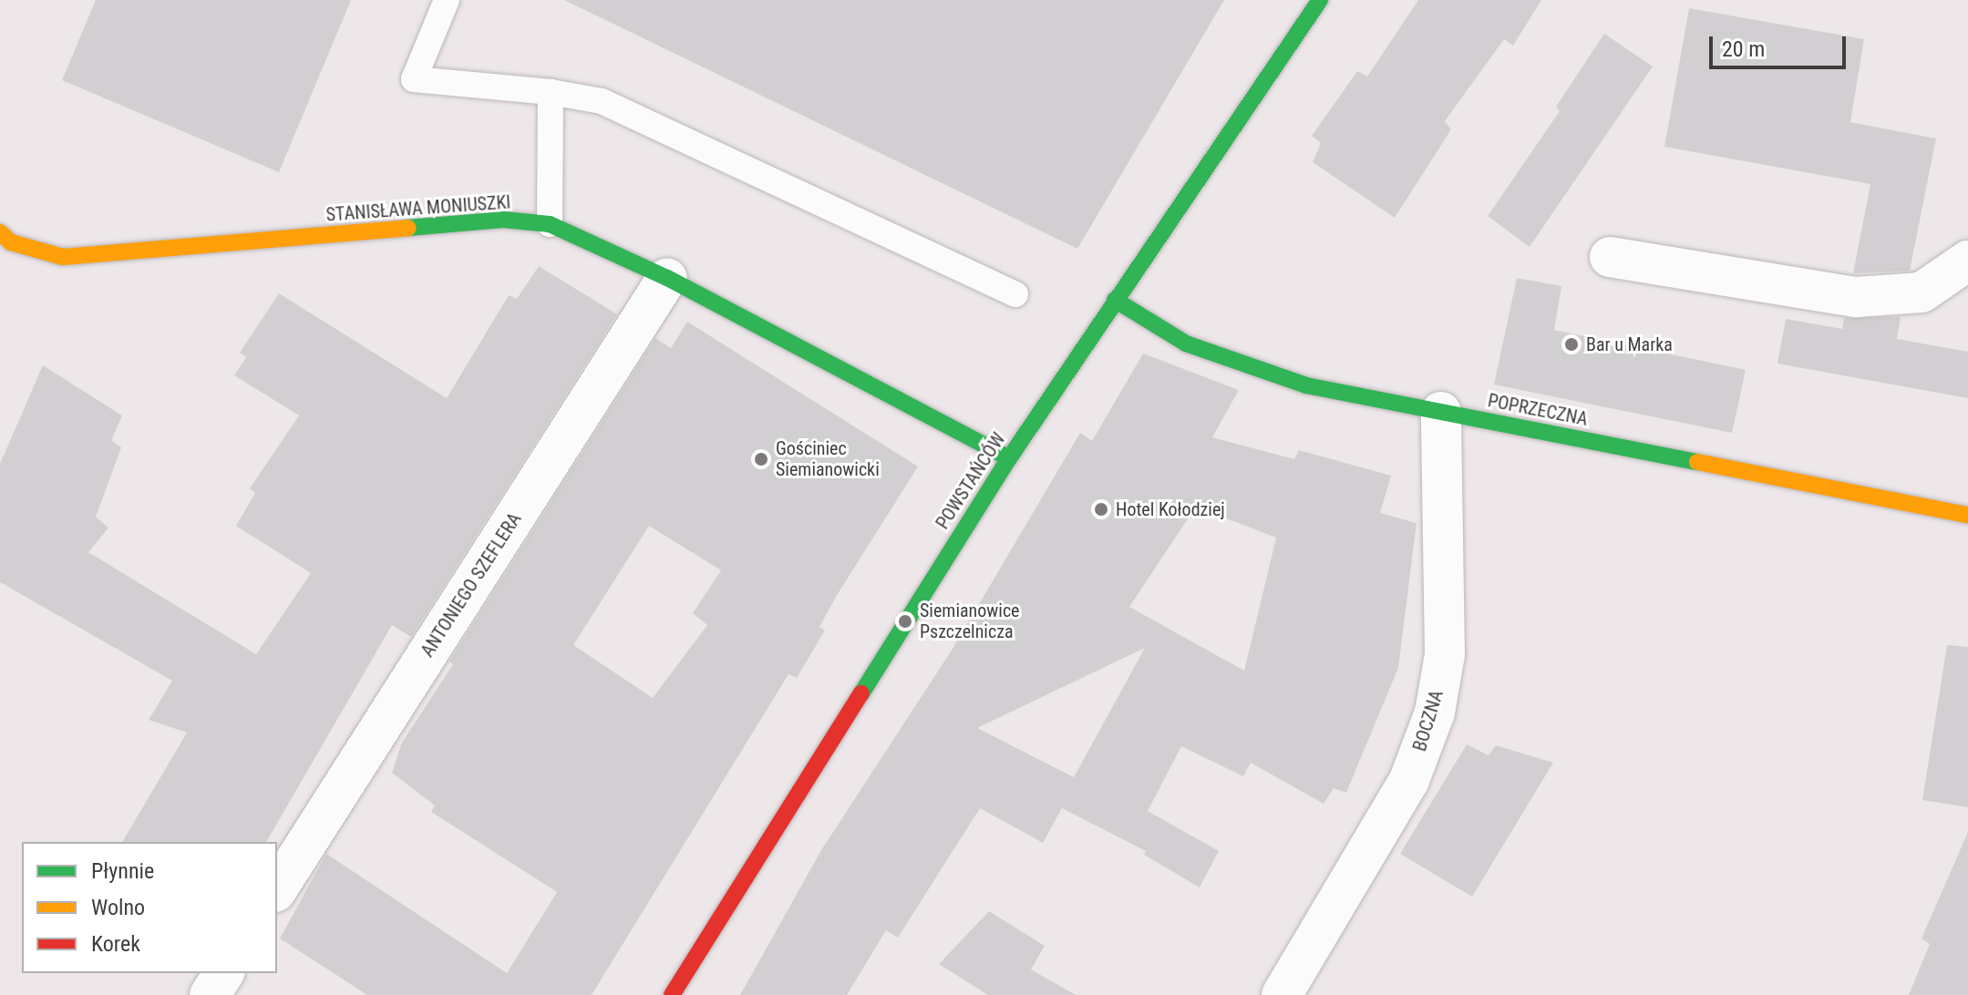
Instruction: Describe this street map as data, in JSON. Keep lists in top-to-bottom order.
{
  "streets": {
    "street": [
      "STANISŁAWA MONIUSZKI",
      "POPRZECZNA",
      "POWSTAŃCÓW",
      "ANTONIEGO SZEFLERA",
      "BOCZNA"
    ]
  },
  "crossings": [
    ["STANISŁAWA MONIUSZKI", "POWSTAŃCÓW"],
    ["STANISŁAWA MONIUSZKI", "ANTONIEGO SZEFLERA"],
    ["POPRZECZNA", "POWSTAŃCÓW"],
    ["POPRZECZNA", "BOCZNA"]
  ],
  "places": [
    "Bar u Marka",
    "Gościniec Siemianowicki",
    "Hotel Kołodziej",
    "Siemianowice Pszczelnicza"
  ],
  "legend": ["Płynnie", "Wolno", "Korek"],
  "scale_bar": "20 m"
}
